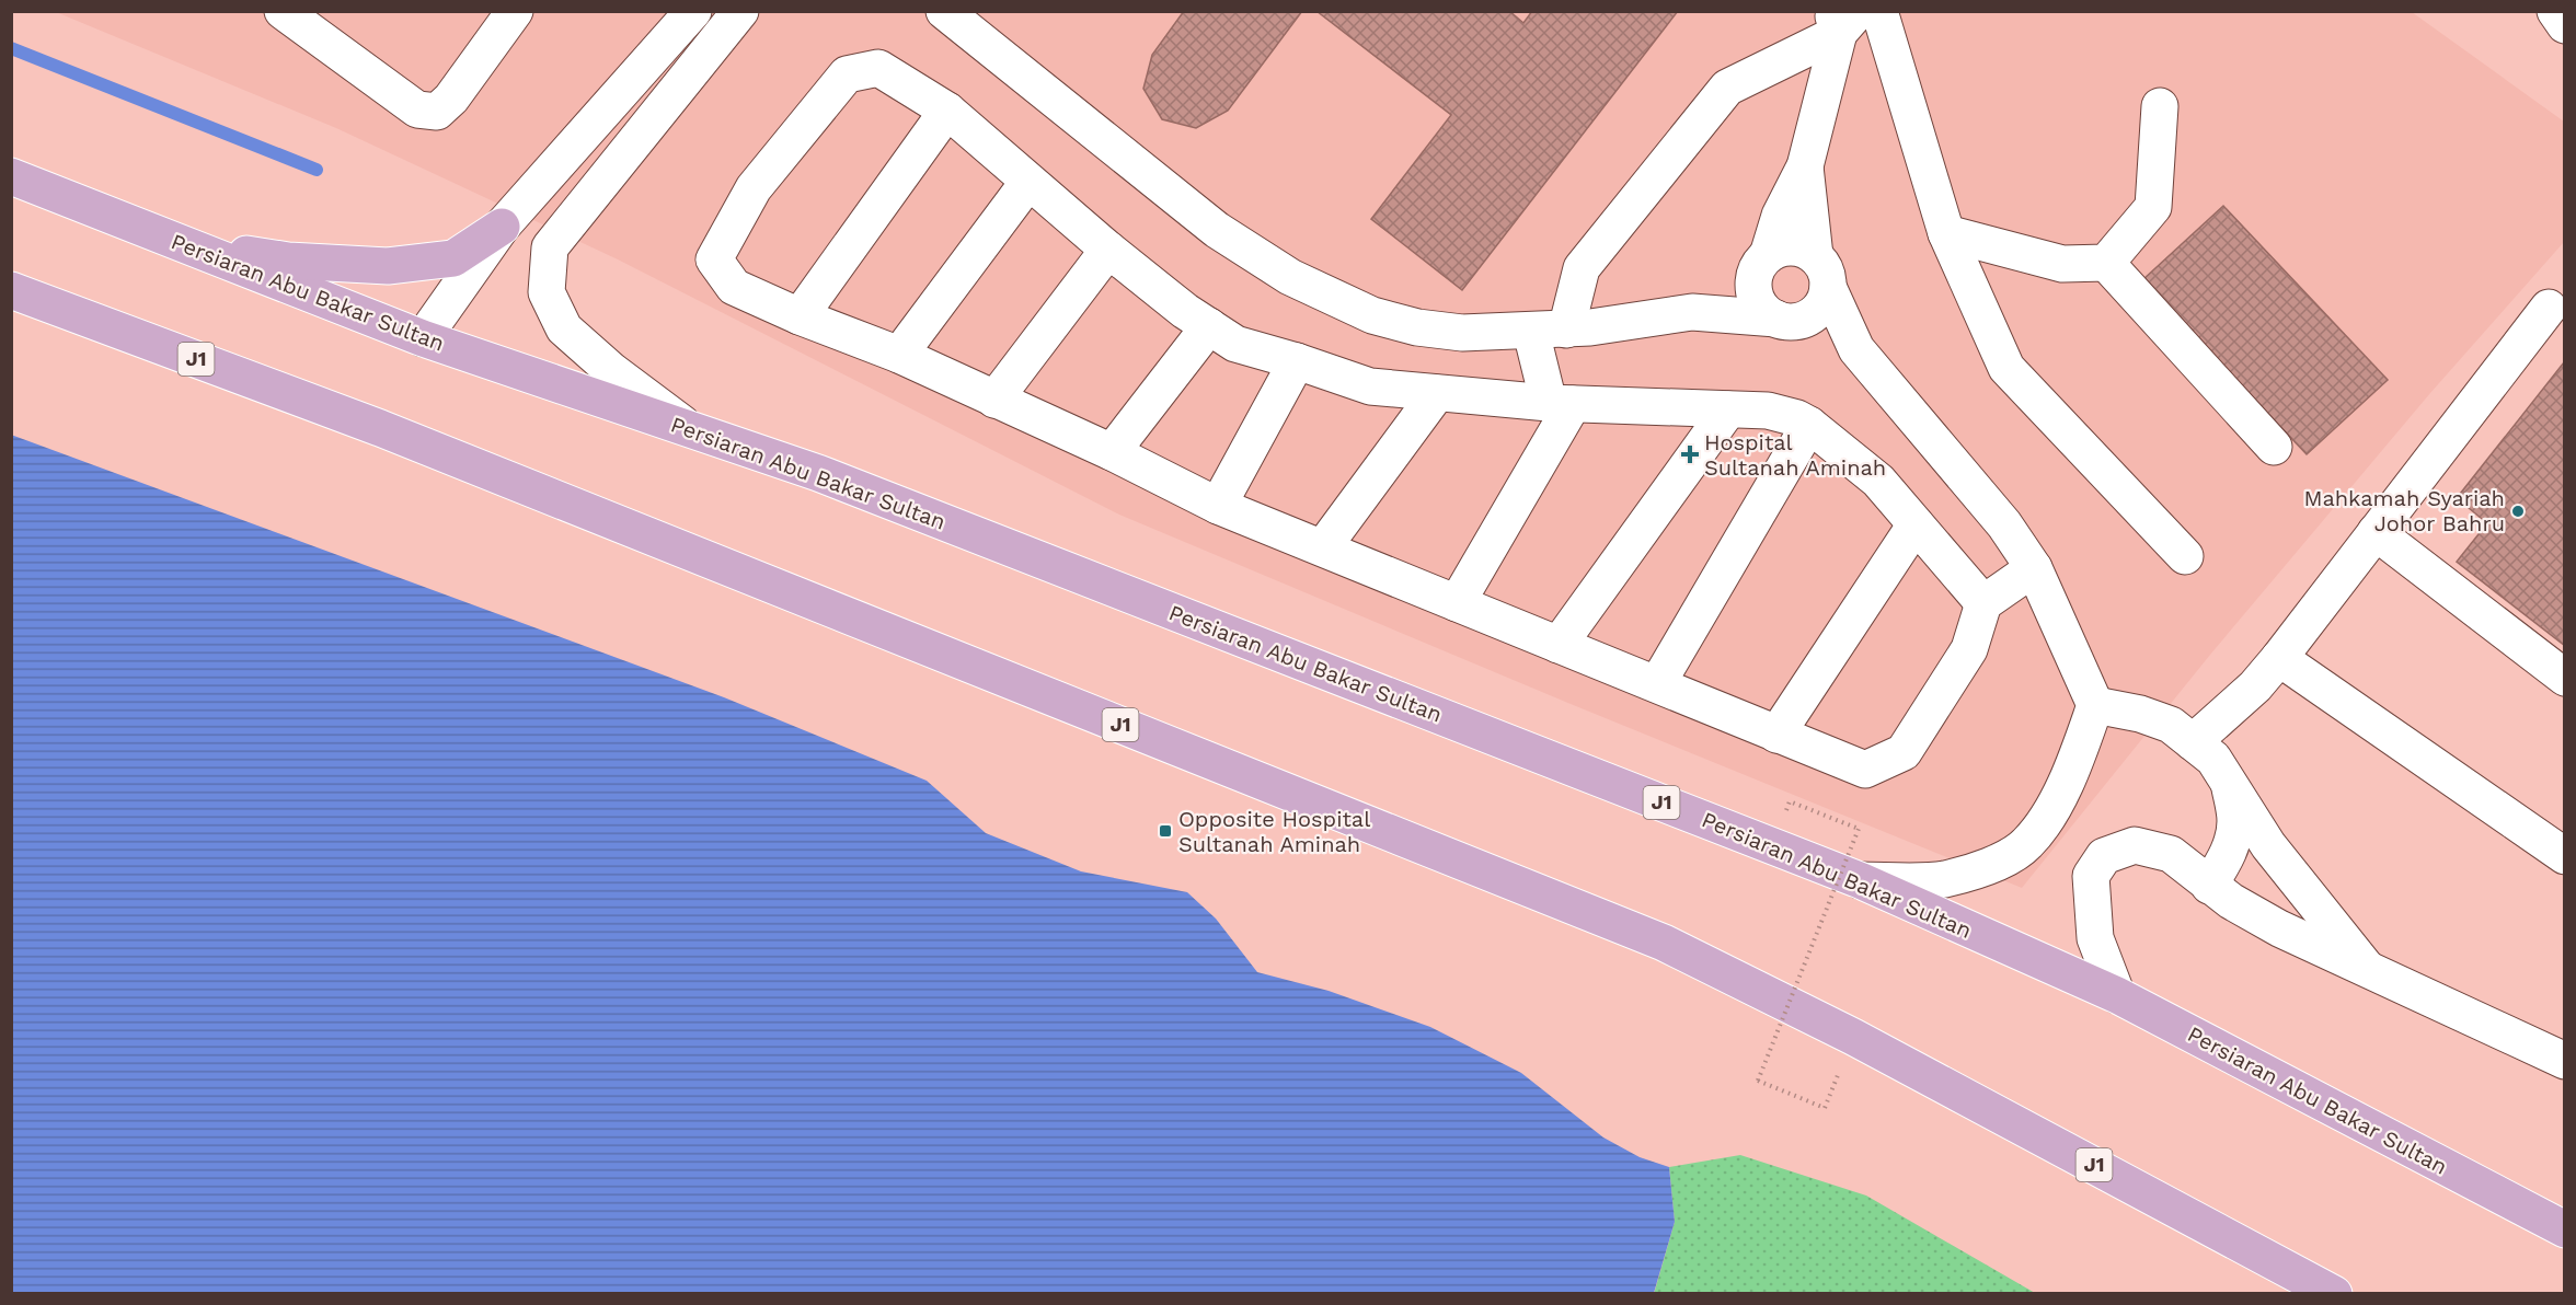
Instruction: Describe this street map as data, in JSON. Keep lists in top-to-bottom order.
{
  "streets": {
    "main road": ["Persiaran Abu Bakar Sultan", "J1"]
  },
  "places": {
    "health": ["Hospital Sultanah Aminah"],
    "other": ["Mahkamah Syariah Johor Bahru"],
    "transit": ["Opposite Hospital Sultanah Aminah"]
  }
}
